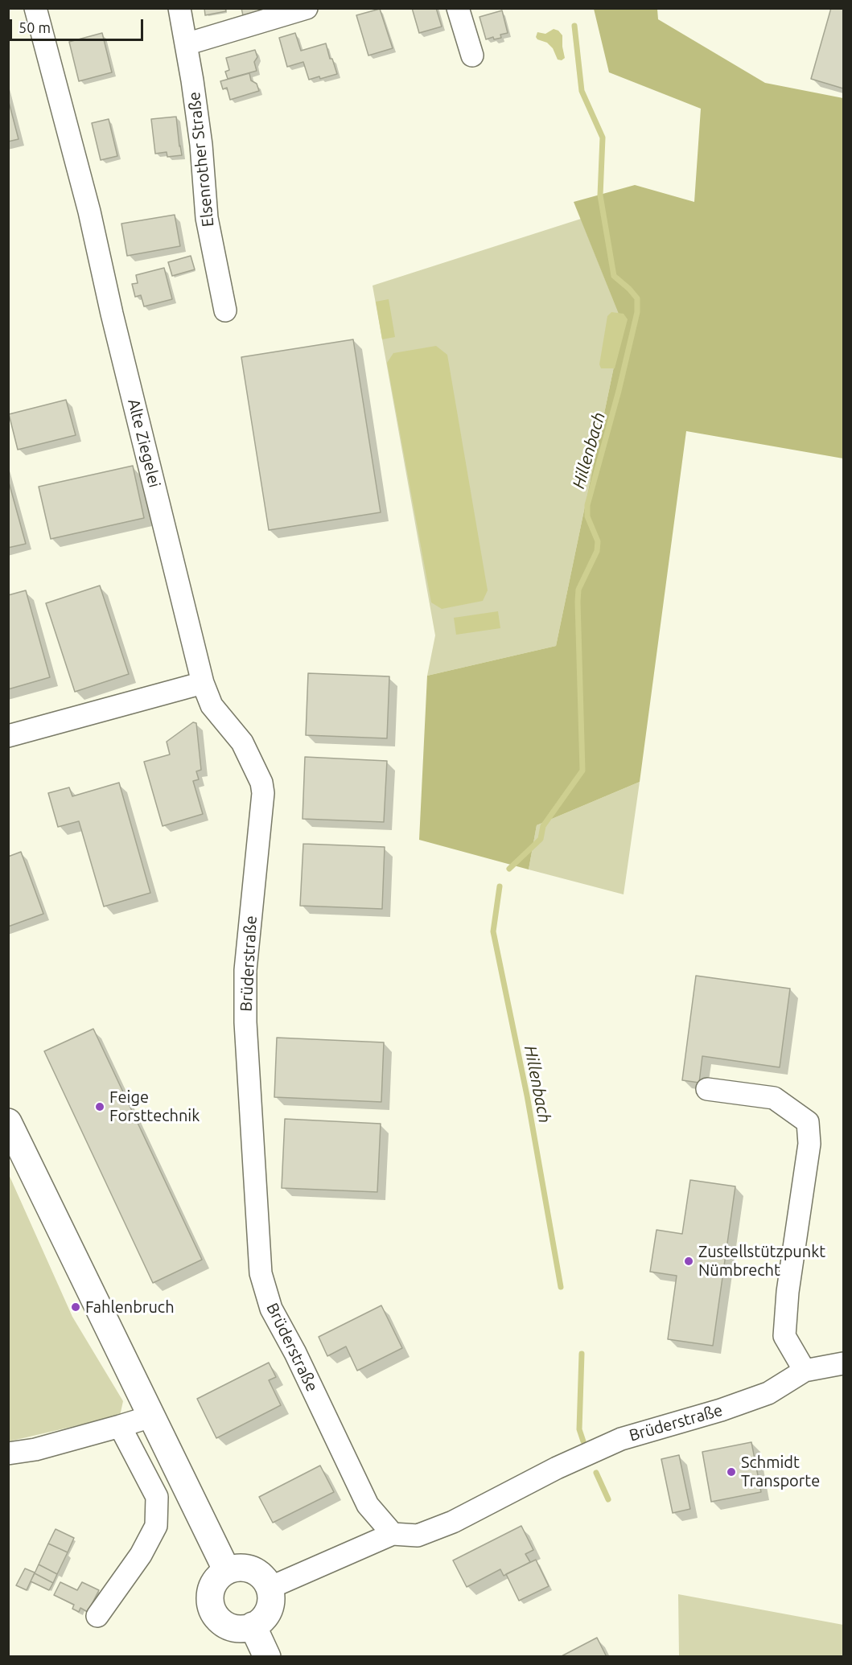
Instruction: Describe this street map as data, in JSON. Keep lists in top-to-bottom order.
{
  "streets": {
    "street": ["Elsenrother Straße", "Alte Ziegelei", "Brüderstraße"]
  },
  "crossings": [
    ["Alte Ziegelei", "Brüderstraße"]
  ],
  "water": ["Hillenbach"],
  "places": [
    "Feige Forsttechnik",
    "Zustellstützpunkt Nümbrecht",
    "Fahlenbruch",
    "Schmidt Transporte"
  ],
  "scale_bar": "50 m"
}
